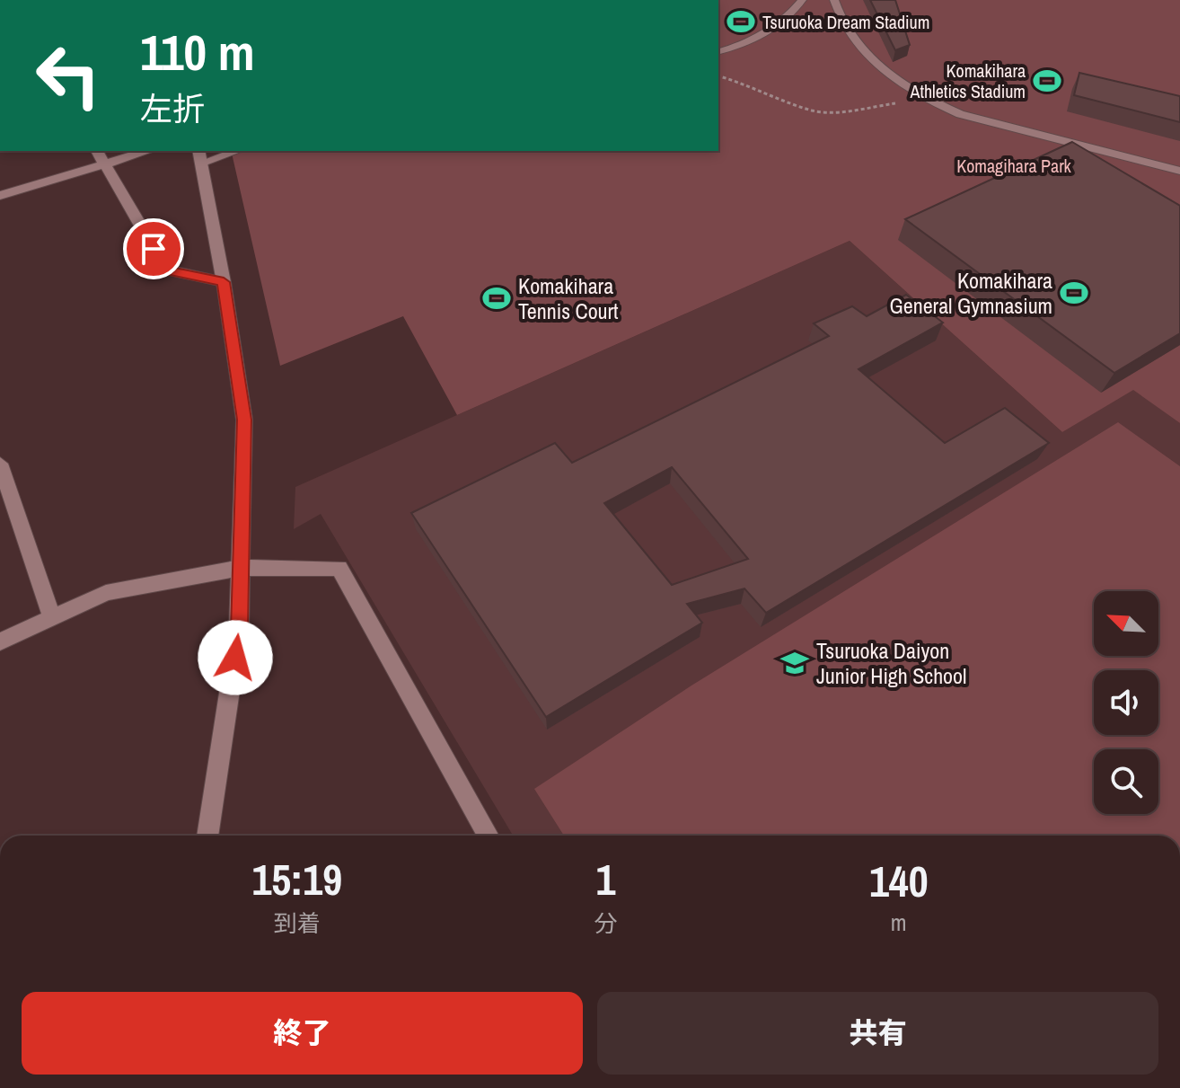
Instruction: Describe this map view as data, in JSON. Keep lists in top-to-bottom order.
{
  "parks": ["Komagihara Park"],
  "places": {
    "sports": [
      "Tsuruoka Dream Stadium",
      "Komakihara Athletics Stadium",
      "Komakihara General Gymnasium",
      "Komakihara Tennis Court"
    ],
    "school or university": ["Tsuruoka Daiyon Junior High School"]
  },
  "north": "top left",
  "page": {
    "turn": ["110 m", "左折"],
    "eta": [
      "15:19",
      "到着",
      "1",
      "分",
      "140",
      "m"
    ],
    "buttons": ["終了", "共有"]
  }
}
